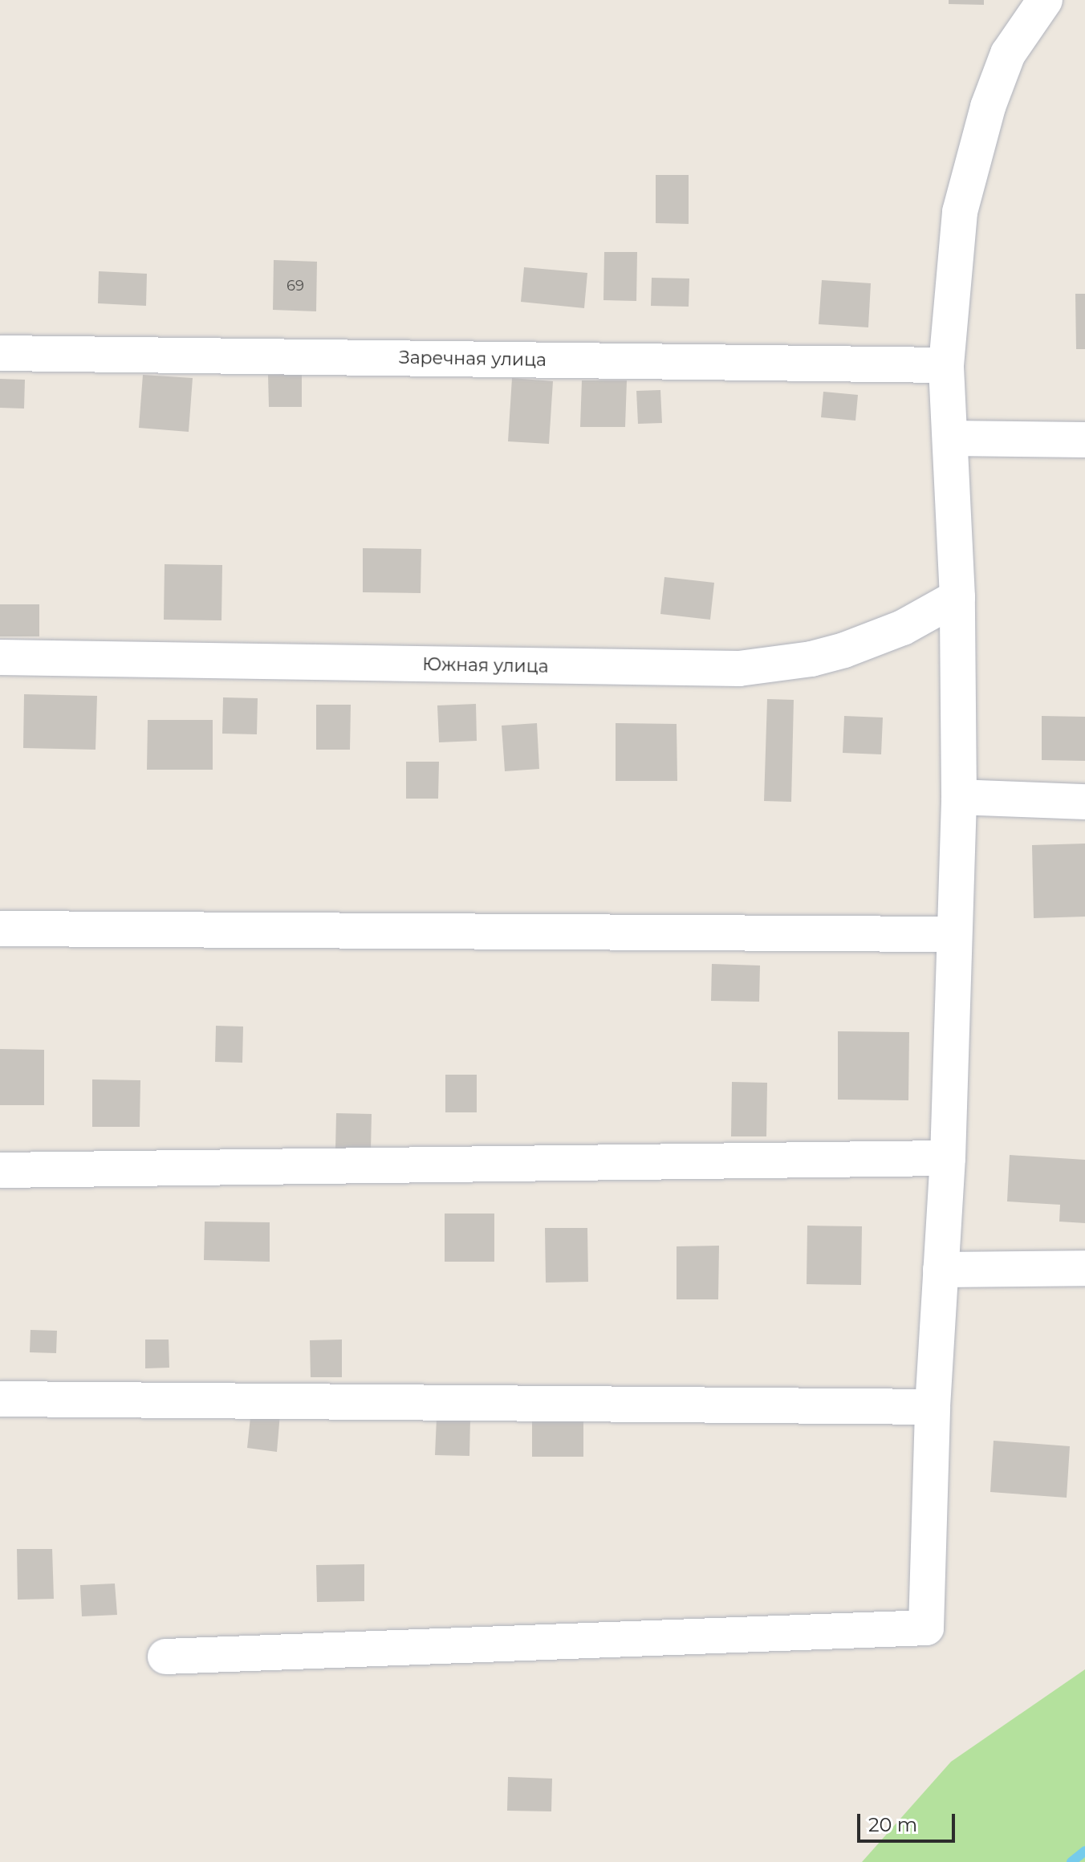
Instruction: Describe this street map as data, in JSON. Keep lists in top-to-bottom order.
{
  "streets": {
    "street": ["Заречная улица", "Южная улица"]
  },
  "house_numbers": ["69"],
  "scale_bar": "20 m"
}
